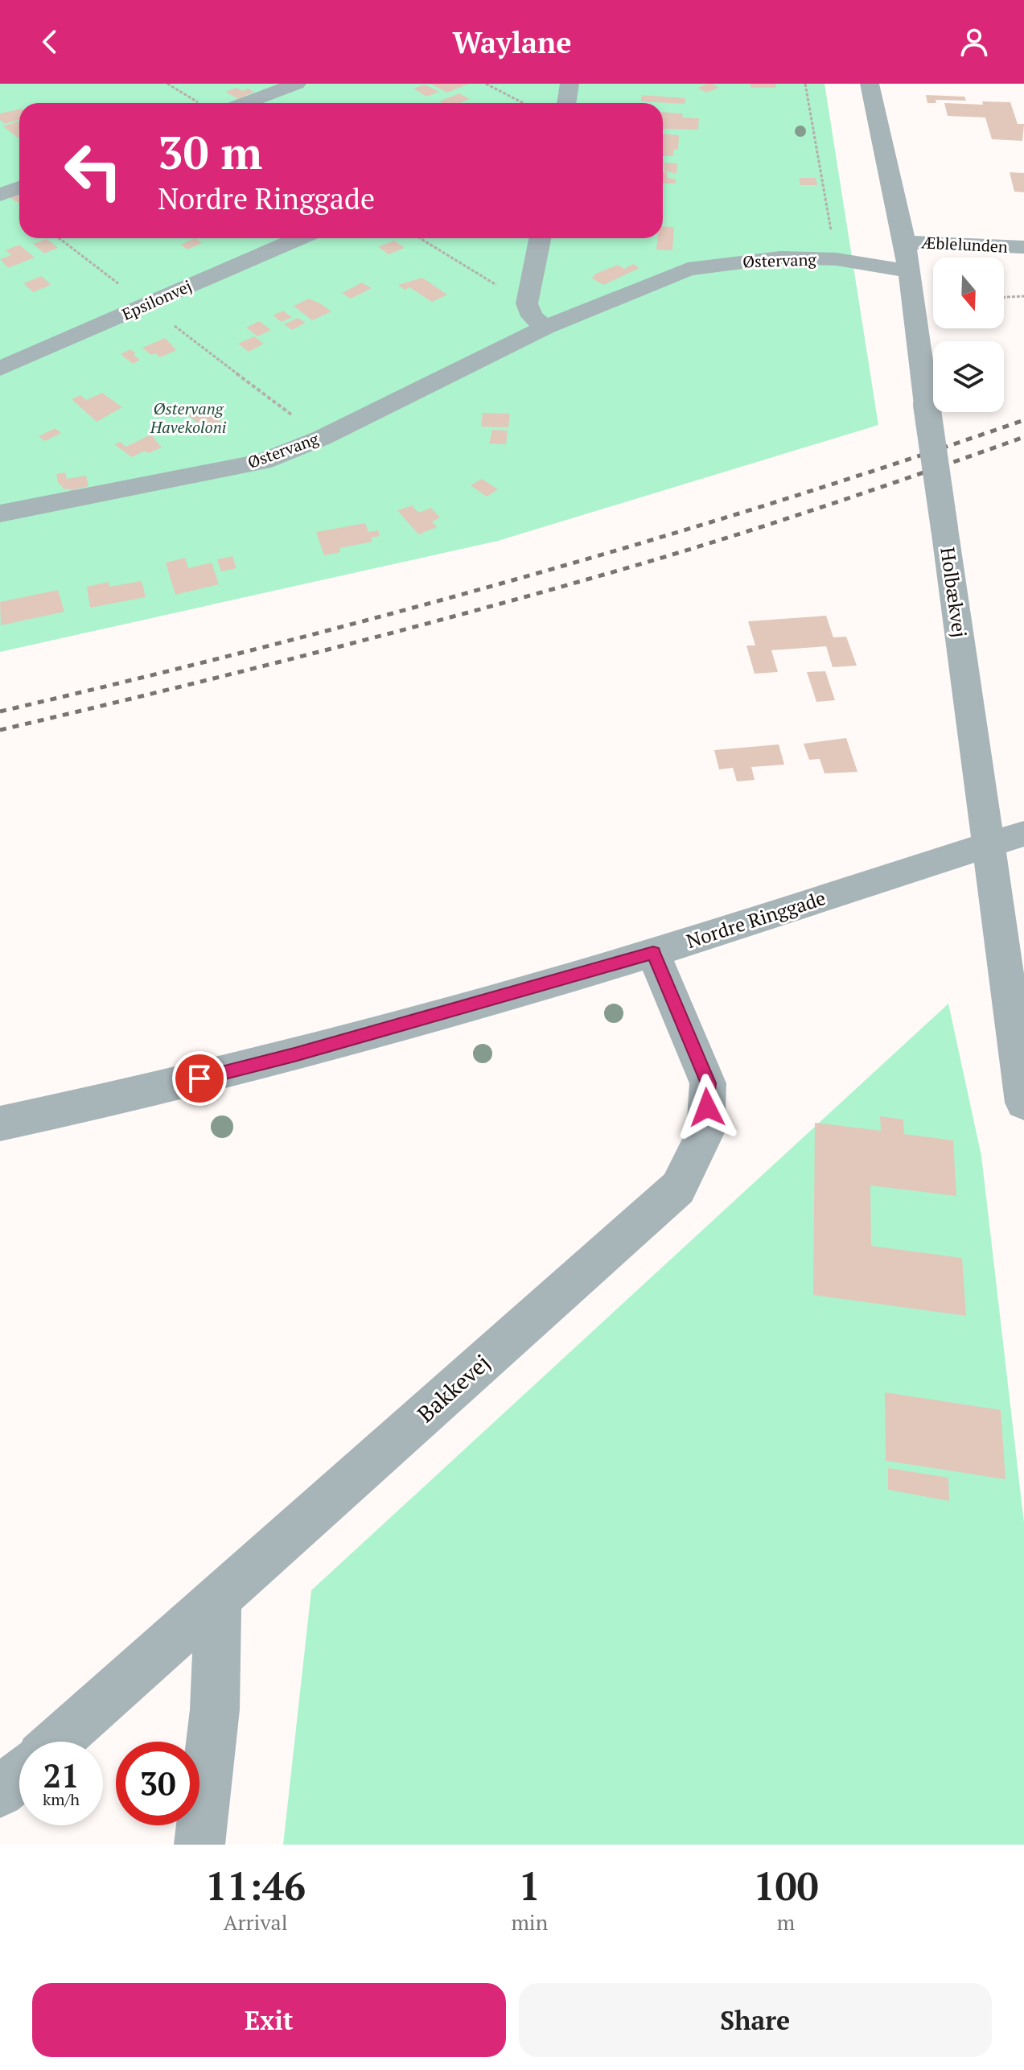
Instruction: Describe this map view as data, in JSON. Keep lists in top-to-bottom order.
{
  "streets": {
    "street": [
      "Æblelunden",
      "Østervang",
      "Epsilonvej",
      "Holbækvej",
      "Nordre Ringgade",
      "Bakkevej"
    ]
  },
  "crossings": [
    ["Æblelunden", "Holbækvej"],
    ["Østervang", "Holbækvej"],
    ["Holbækvej", "Nordre Ringgade"],
    ["Nordre Ringgade", "Bakkevej"]
  ],
  "parks": ["Østervang Havekoloni"],
  "north": "bottom",
  "page": {
    "header": "Waylane",
    "turn": ["30 m", "Nordre Ringgade"],
    "speed": "21 km/h",
    "limit": "30",
    "eta": [
      "11:46",
      "Arrival",
      "1",
      "min",
      "100",
      "m"
    ],
    "buttons": ["Exit", "Share"]
  }
}
